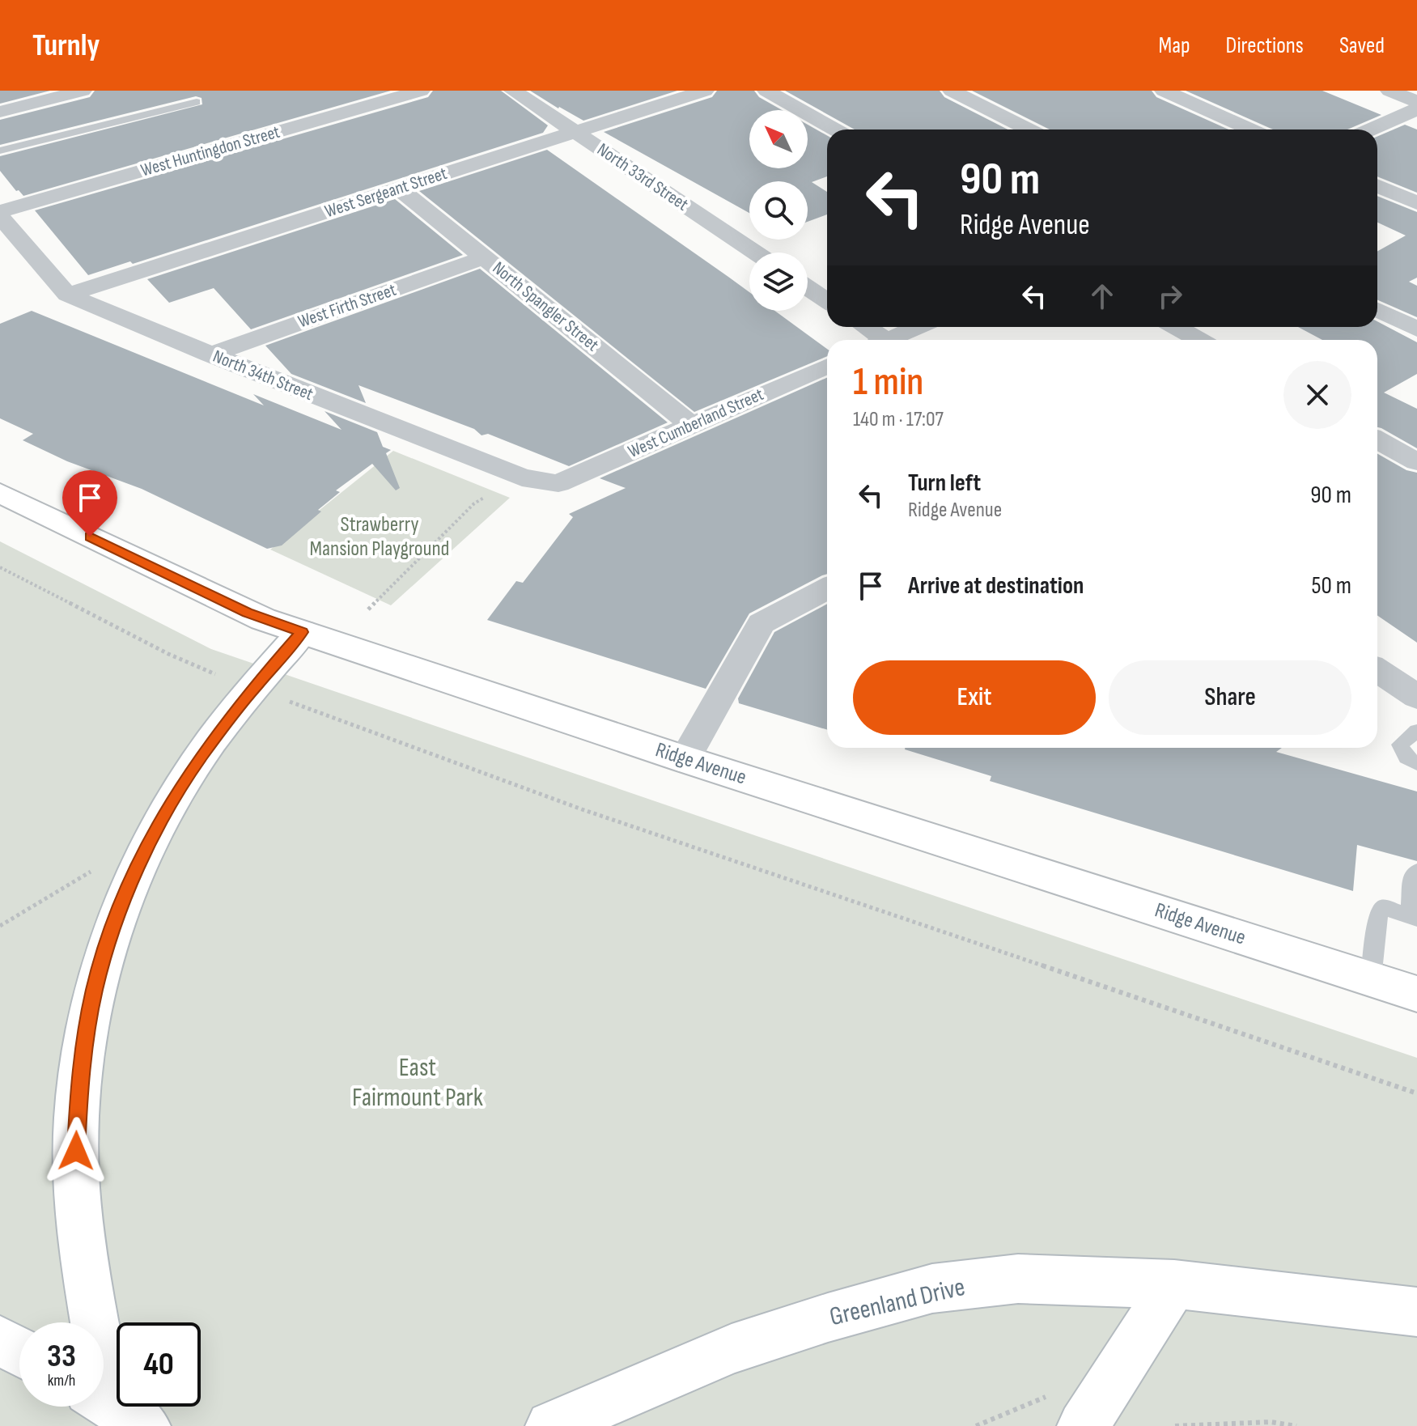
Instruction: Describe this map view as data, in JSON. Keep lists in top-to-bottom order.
{
  "streets": {
    "main road": ["Ridge Avenue", "Greenland Drive"],
    "street": [
      "West Huntingdon Street",
      "North 33rd Street",
      "West Sergeant Street",
      "West Firth Street",
      "North Spangler Street",
      "North 34th Street",
      "West Cumberland Street"
    ]
  },
  "crossings": [
    ["North 33rd Street", "West Sergeant Street"],
    ["West Sergeant Street", "North Spangler Street"],
    ["West Sergeant Street", "North 34th Street"],
    ["West Firth Street", "North Spangler Street"],
    ["West Firth Street", "North 34th Street"],
    ["North Spangler Street", "West Cumberland Street"],
    ["North 34th Street", "West Cumberland Street"]
  ],
  "parks": ["Strawberry Mansion Playground", "East Fairmount Park"],
  "north": "top left",
  "page": {
    "header": "Turnly",
    "nav": ["Map", "Directions", "Saved"],
    "turn": ["90 m", "Ridge Avenue"],
    "heading": ["1 min", "140 m · 17:07"],
    "list": [
      {
        "name": "Turn left",
        "note": "Ridge Avenue",
        "value": "90 m"
      },
      {
        "name": "Arrive at destination",
        "value": "50 m"
      }
    ],
    "buttons": ["Exit", "Share"],
    "speed": "33 km/h",
    "limit": "40"
  }
}
